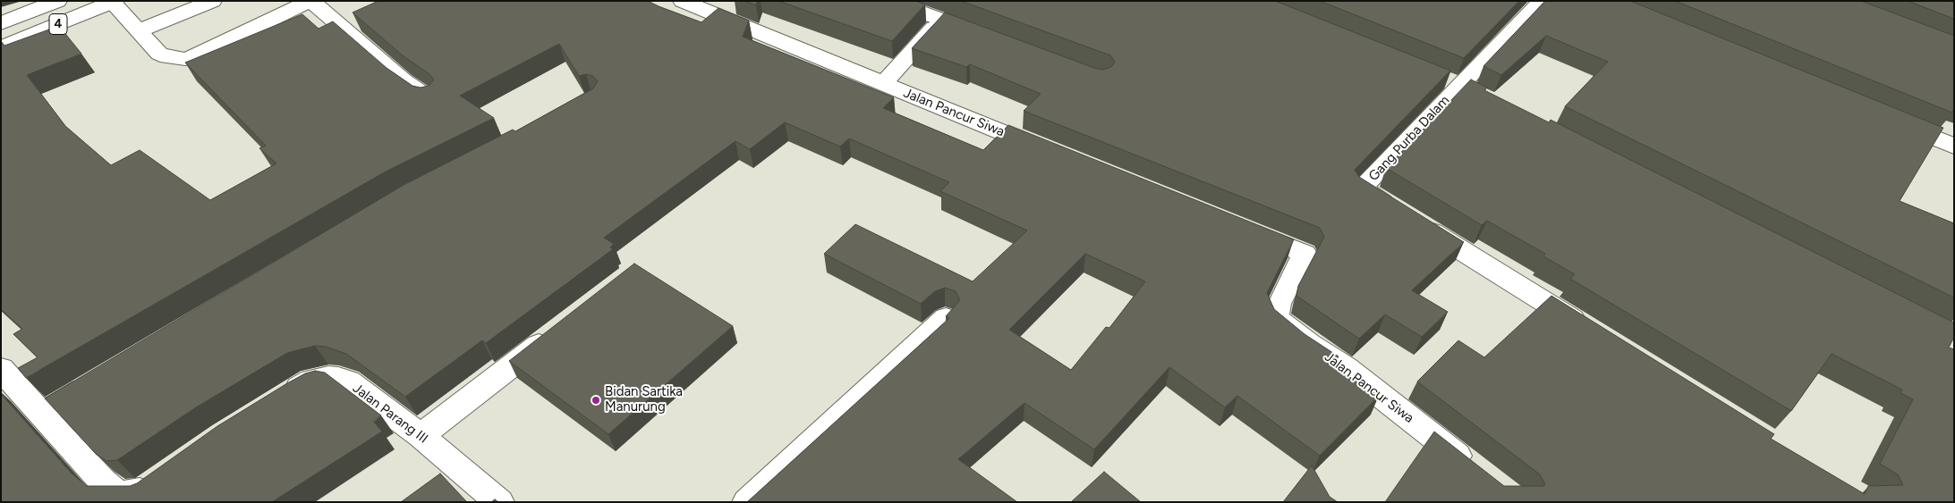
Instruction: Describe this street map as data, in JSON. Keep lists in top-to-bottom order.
{
  "streets": {
    "main road": [
      "4",
      "Jalan Pancur Siwa",
      "Gang Purba Dalam",
      "Jalan Parang III"
    ]
  },
  "places": ["Bidan Sartika Manurung"]
}
